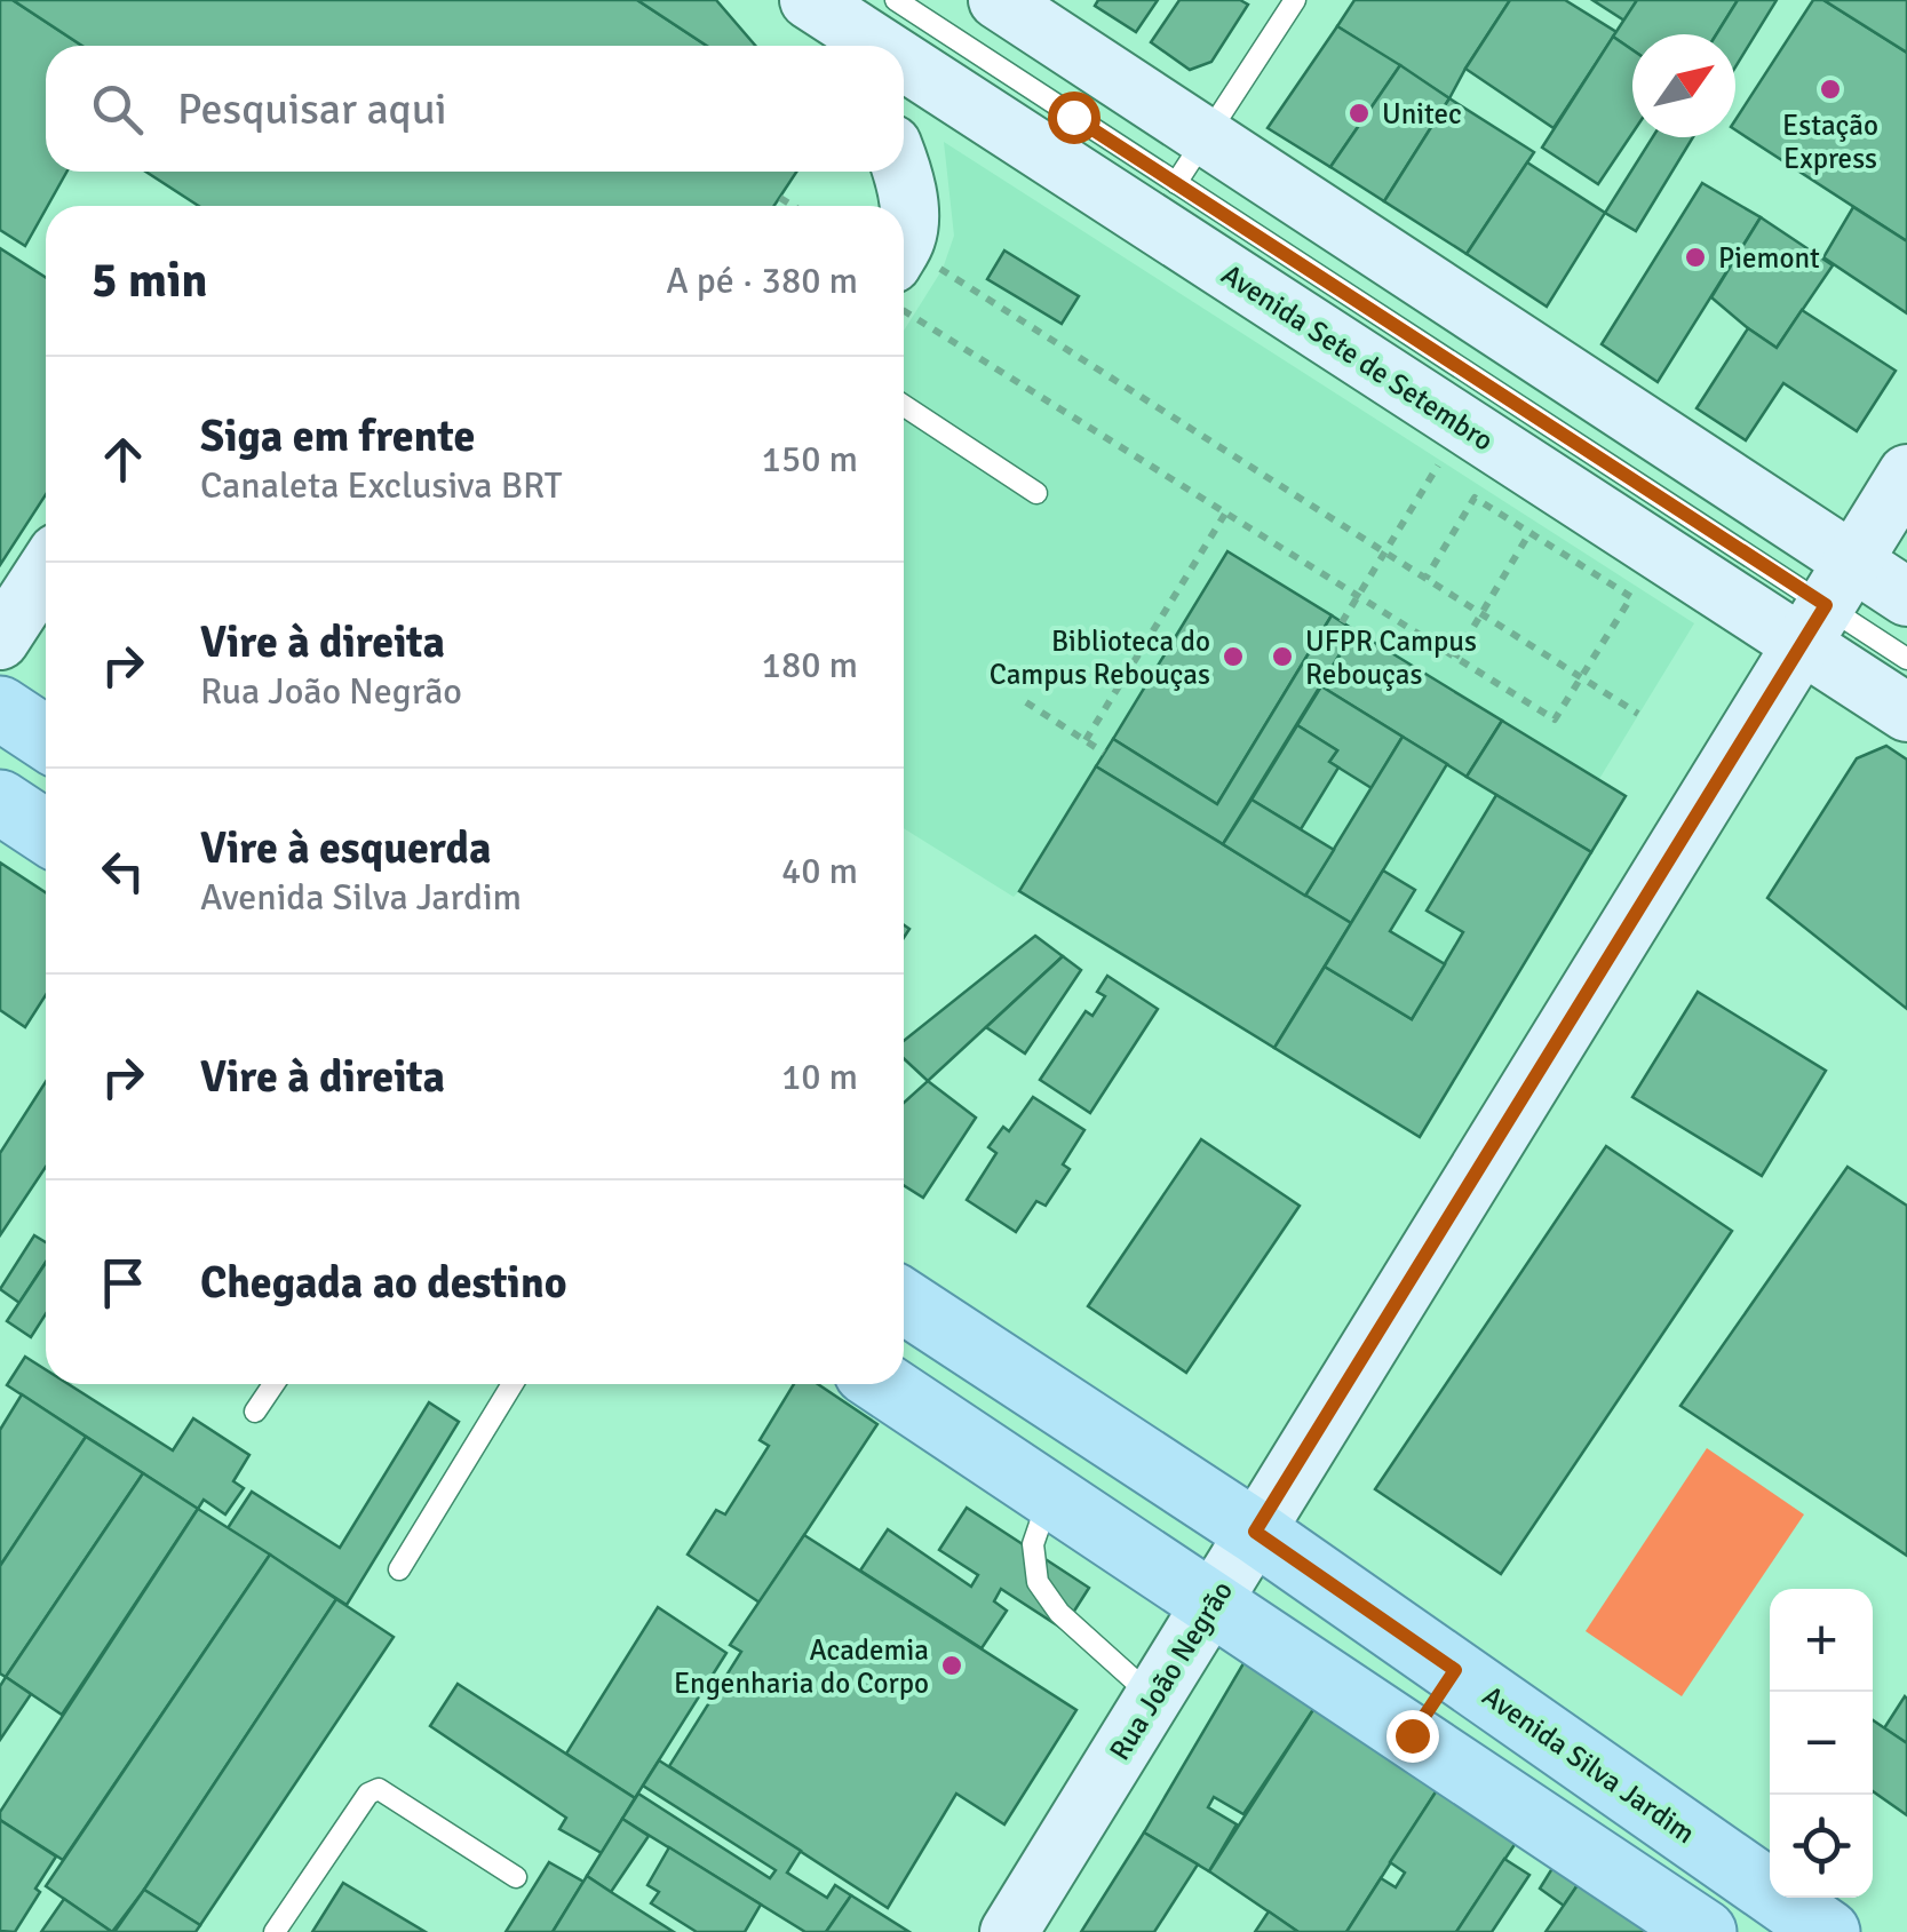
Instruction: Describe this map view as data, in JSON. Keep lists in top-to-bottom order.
{
  "streets": {
    "main road": ["Avenida Sete de Setembro", "Rua João Negrão", "Avenida Silva Jardim"]
  },
  "crossings": [
    ["Avenida Sete de Setembro", "Rua João Negrão"],
    ["Rua João Negrão", "Avenida Silva Jardim"]
  ],
  "places": [
    "Estação Express",
    "Unitec",
    "Piemont",
    "Biblioteca do Campus Rebouças",
    "UFPR Campus Rebouças",
    "Academia Engenharia do Corpo"
  ],
  "north": "top right",
  "page": {
    "search": "Pesquisar aqui",
    "heading": ["5 min", "A pé · 380 m"],
    "list": [
      ["Siga em frente", "Canaleta Exclusiva BRT", "150 m"],
      ["Vire à direita", "Rua João Negrão", "180 m"],
      ["Vire à esquerda", "Avenida Silva Jardim", "40 m"],
      ["Vire à direita", "10 m"],
      "Chegada ao destino"
    ],
    "map_buttons": ["+", "−"]
  }
}
